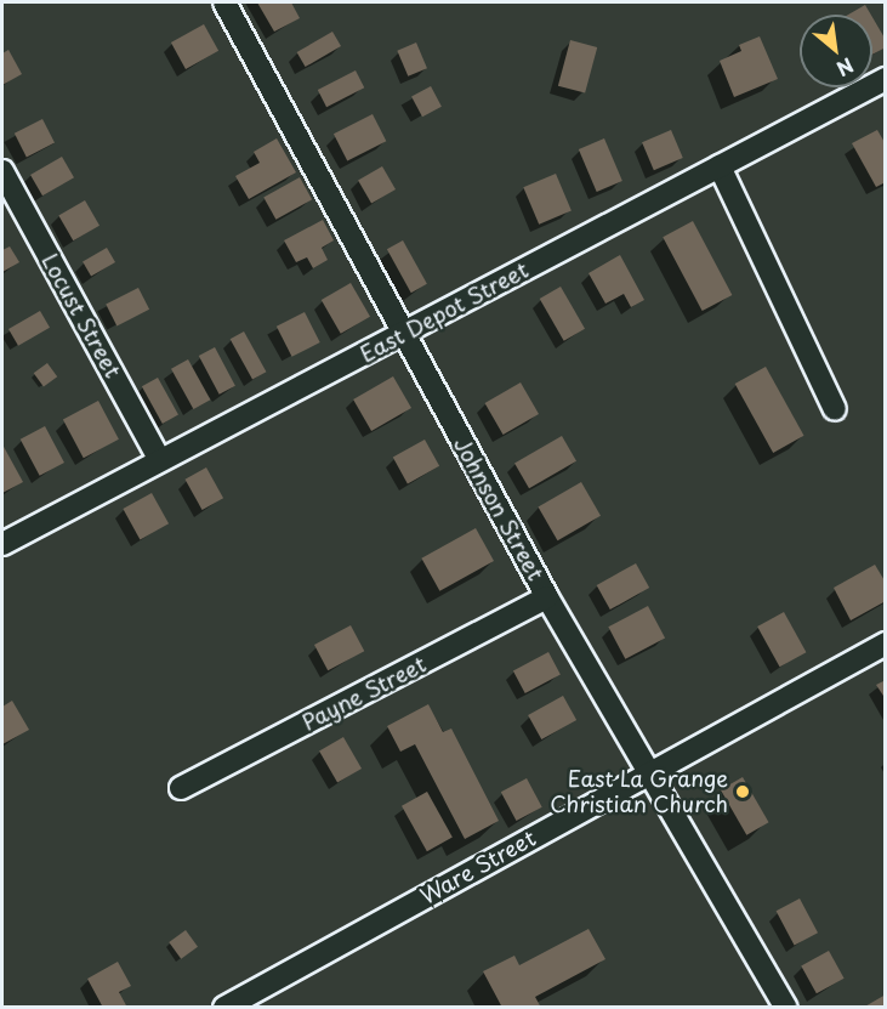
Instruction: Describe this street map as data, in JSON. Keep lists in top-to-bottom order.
{
  "streets": {
    "street": [
      "East Depot Street",
      "Locust Street",
      "Johnson Street",
      "Payne Street",
      "Ware Street"
    ]
  },
  "crossings": [
    ["East Depot Street", "Locust Street"],
    ["East Depot Street", "Johnson Street"],
    ["Johnson Street", "Payne Street"],
    ["Johnson Street", "Ware Street"]
  ],
  "places": ["East La Grange Christian Church"],
  "north": "bottom right"
}
